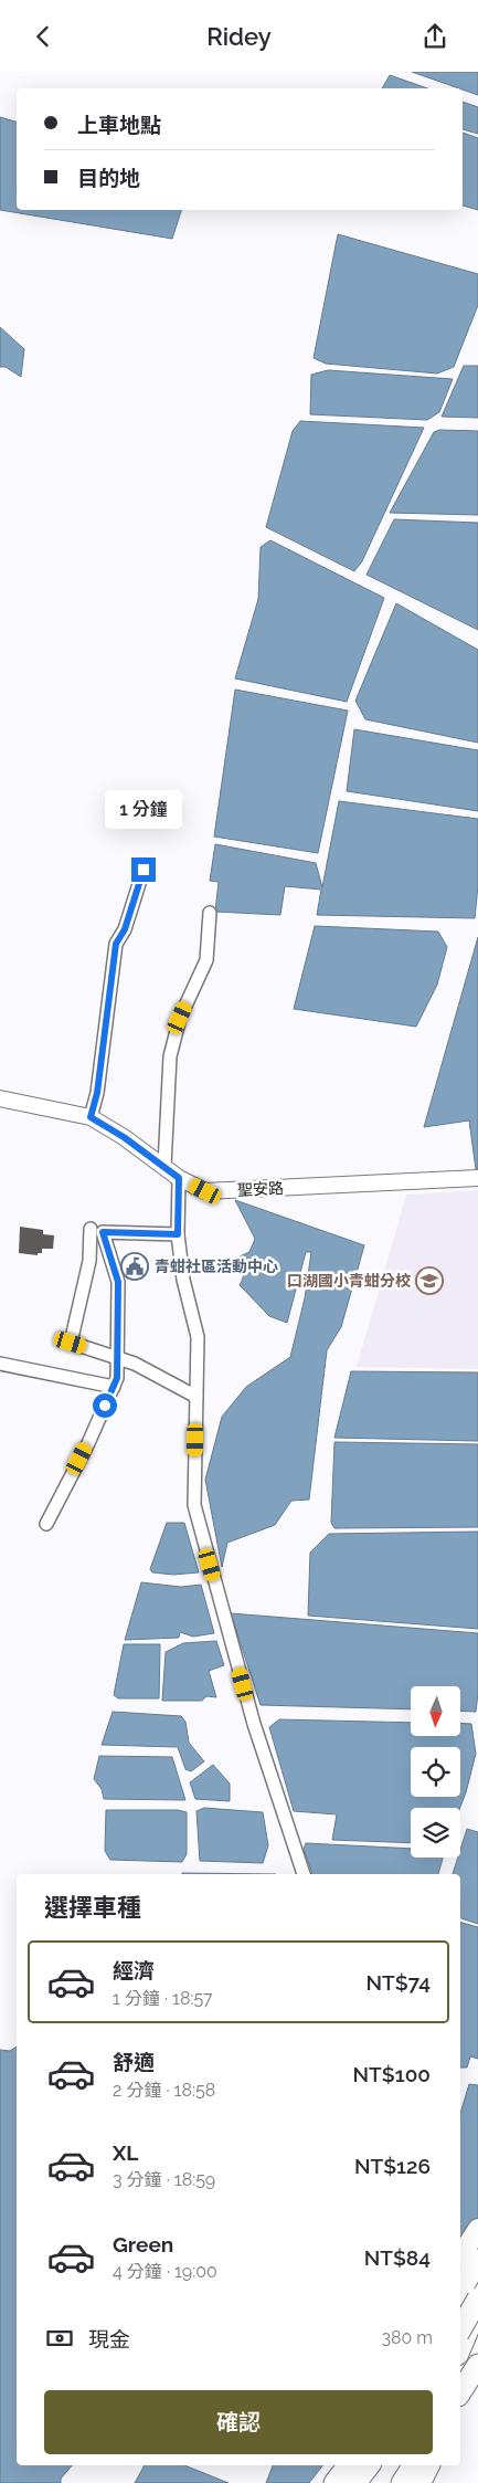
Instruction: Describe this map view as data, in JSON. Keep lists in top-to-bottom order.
{
  "streets": {
    "street": ["聖安路"]
  },
  "places": {
    "public building": ["青蚶社區活動中心"],
    "school or university": ["口湖國小青蚶分校"]
  },
  "north": "bottom",
  "page": {
    "header": "Ridey",
    "banner": ["上車地點", "目的地"],
    "bubble": "1 分鐘",
    "heading": "選擇車種",
    "list": [
      {
        "name": "經濟",
        "note": "1 分鐘 · 18:57",
        "value": "NT$74"
      },
      {
        "name": "舒適",
        "note": "2 分鐘 · 18:58",
        "value": "NT$100"
      },
      {
        "name": "XL",
        "note": "3 分鐘 · 18:59",
        "value": "NT$126"
      },
      {
        "name": "Green",
        "note": "4 分鐘 · 19:00",
        "value": "NT$84"
      }
    ],
    "pay": ["現金", "380 m"],
    "buttons": "確認"
  }
}
